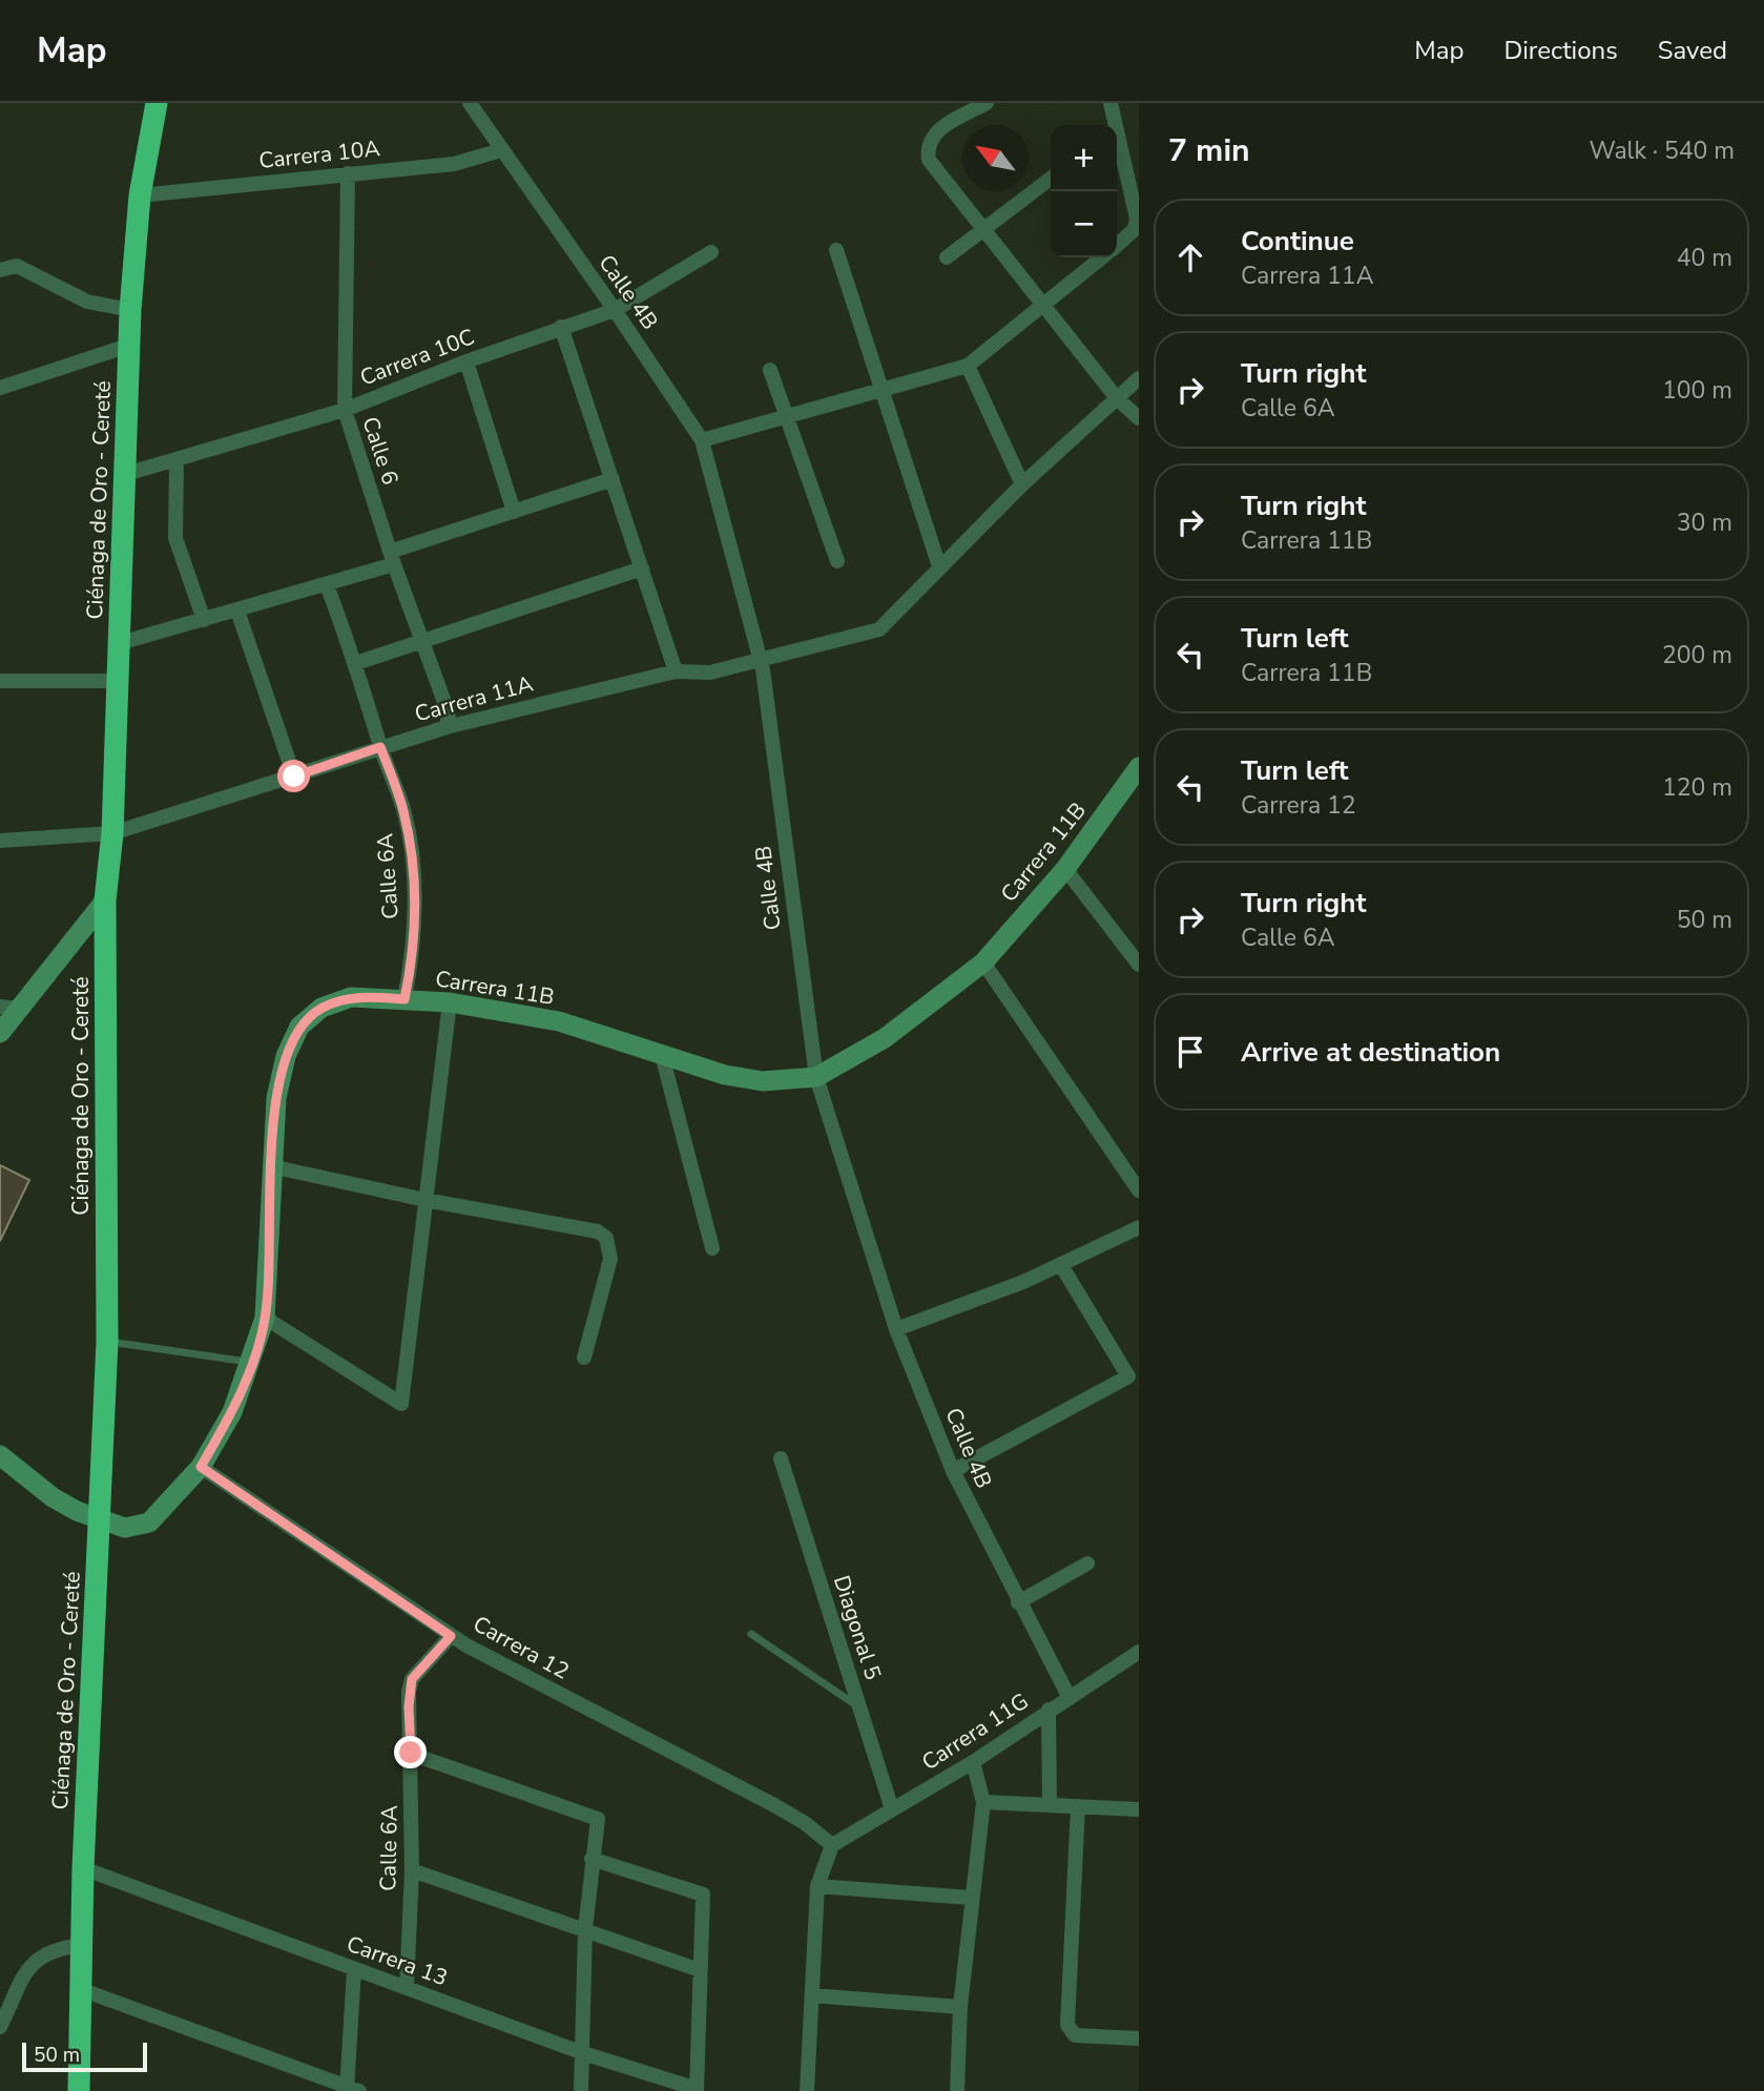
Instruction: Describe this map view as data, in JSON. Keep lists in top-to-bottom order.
{
  "streets": {
    "highway": ["Ciénaga de Oro - Cereté"],
    "street": [
      "Carrera 10A",
      "Calle 4B",
      "Carrera 10C",
      "Calle 6",
      "Carrera 11A",
      "Carrera 11B",
      "Calle 6A",
      "Diagonal 5",
      "Carrera 12",
      "Carrera 11G",
      "Carrera 13"
    ]
  },
  "crossings": [
    ["Carrera 10A", "Calle 4B"],
    ["Carrera 10A", "Calle 6"],
    ["Carrera 10A", "Ciénaga de Oro - Cereté"],
    ["Calle 4B", "Carrera 10C"],
    ["Calle 4B", "Carrera 11A"],
    ["Calle 4B", "Carrera 11B"],
    ["Calle 4B", "Carrera 11G"],
    ["Carrera 10C", "Calle 6"],
    ["Carrera 10C", "Ciénaga de Oro - Cereté"],
    ["Calle 6", "Carrera 11A"],
    ["Ciénaga de Oro - Cereté", "Carrera 11A"],
    ["Ciénaga de Oro - Cereté", "Carrera 11B"],
    ["Ciénaga de Oro - Cereté", "Carrera 13"],
    ["Carrera 11A", "Calle 6A"],
    ["Carrera 11B", "Calle 6A"],
    ["Carrera 11B", "Carrera 12"],
    ["Calle 6A", "Carrera 12"],
    ["Calle 6A", "Carrera 13"],
    ["Diagonal 5", "Carrera 11G"],
    ["Carrera 12", "Carrera 11G"]
  ],
  "scale_bar": "50 m",
  "north": "top left",
  "page": {
    "header": "Map",
    "nav": ["Map", "Directions", "Saved"],
    "heading": ["7 min", "Walk · 540 m"],
    "map_buttons": ["+", "−"],
    "list": [
      ["Continue", "Carrera 11A", "40 m"],
      ["Turn right", "Calle 6A", "100 m"],
      ["Turn right", "Carrera 11B", "30 m"],
      ["Turn left", "Carrera 11B", "200 m"],
      ["Turn left", "Carrera 12", "120 m"],
      ["Turn right", "Calle 6A", "50 m"],
      "Arrive at destination"
    ],
    "scale": "50 m"
  }
}
